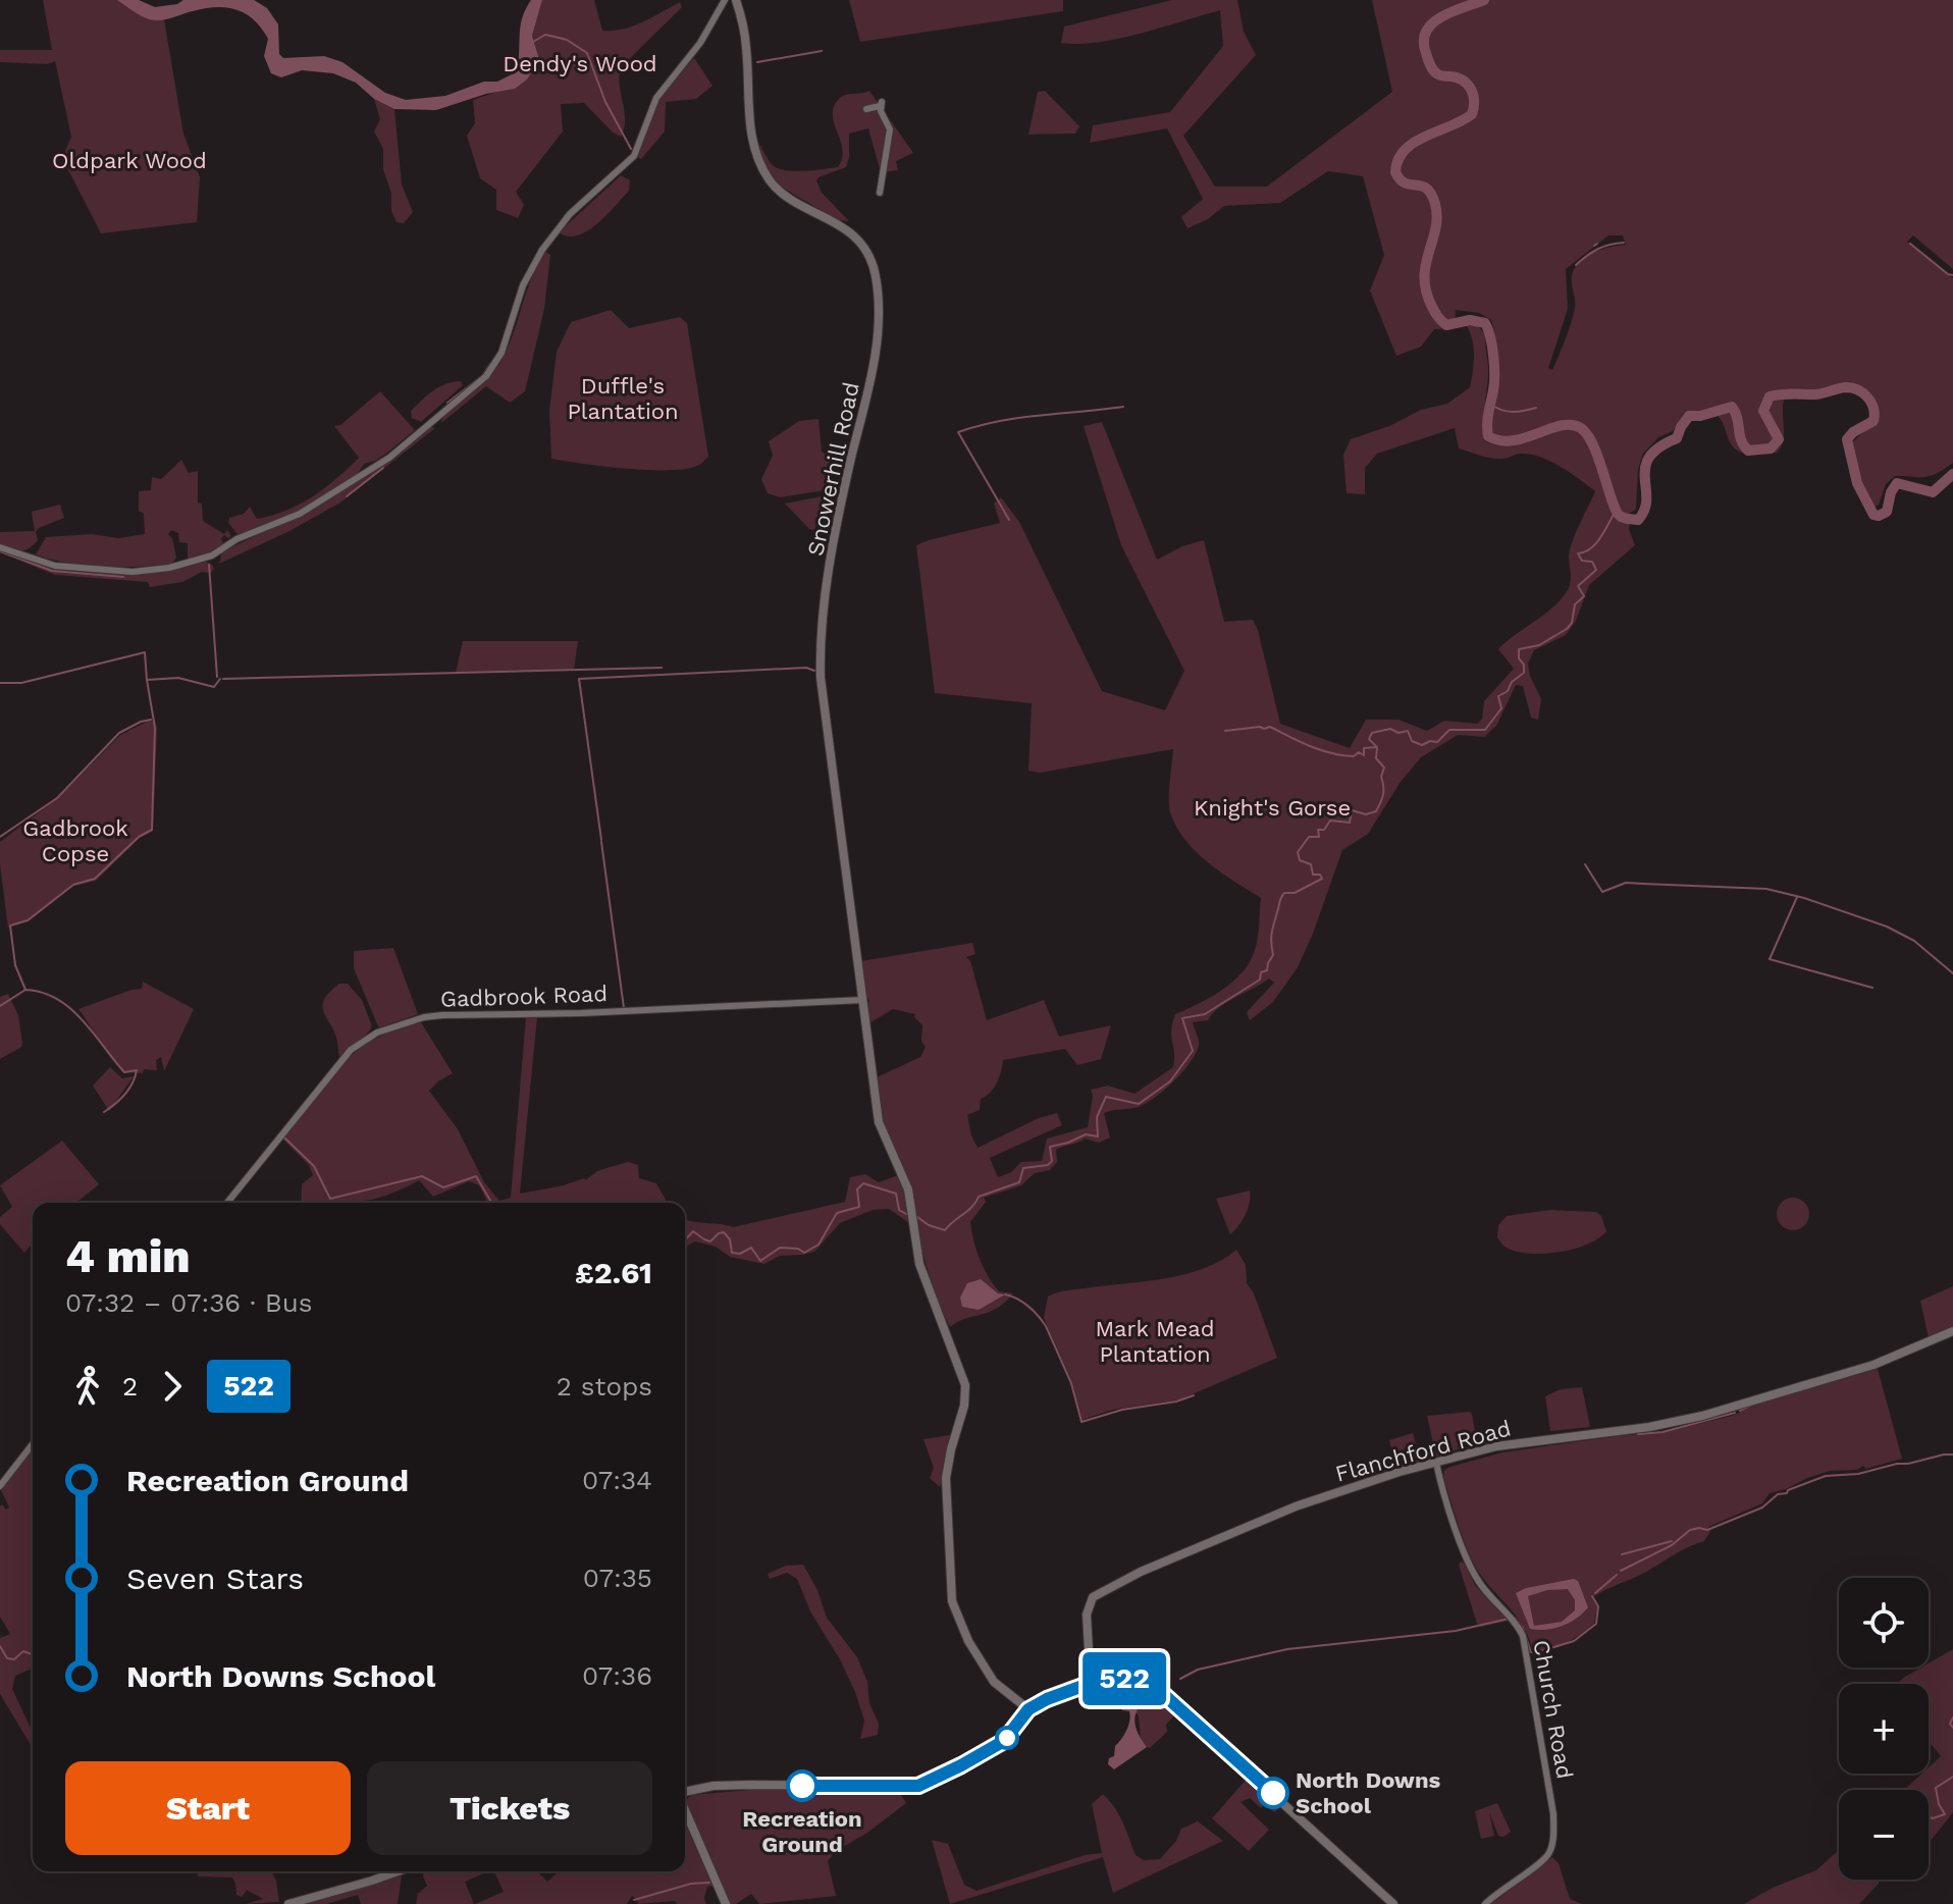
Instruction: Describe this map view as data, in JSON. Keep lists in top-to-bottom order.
{
  "streets": {
    "street": [
      "Snowerhill Road",
      "Gadbrook Road",
      "Flanchford Road",
      "Church Road"
    ]
  },
  "crossings": [
    ["Snowerhill Road", "Gadbrook Road"],
    ["Flanchford Road", "Church Road"]
  ],
  "parks": [
    "Dendy's Wood",
    "Oldpark Wood",
    "Duffle's Plantation",
    "Knight's Gorse",
    "Gadbrook Copse",
    "Mark Mead Plantation"
  ],
  "places": ["Recreation Ground", "North Downs School"],
  "lines": ["bus line 522"],
  "page": {
    "on_map": "522",
    "heading": ["4 min", "07:32 – 07:36 · Bus", "£2.61"],
    "legs": ["2", "522", "2 stops"],
    "list": [
      {
        "name": "Recreation Ground",
        "value": "07:34"
      },
      {
        "name": "Seven Stars",
        "value": "07:35"
      },
      {
        "name": "North Downs School",
        "value": "07:36"
      }
    ],
    "map_buttons": ["+", "−"],
    "buttons": ["Start", "Tickets"]
  }
}
